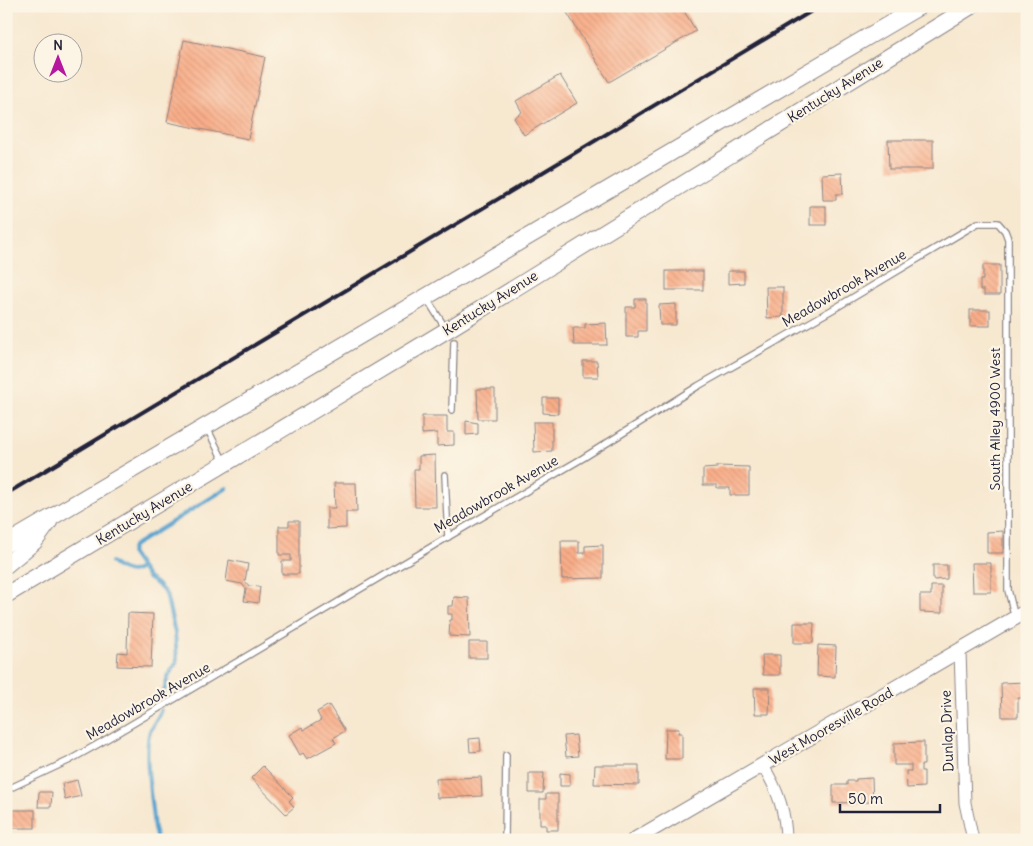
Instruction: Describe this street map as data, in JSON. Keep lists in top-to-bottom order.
{
  "streets": {
    "main road": ["Kentucky Avenue"],
    "street": ["West Mooresville Road", "Dunlap Drive"],
    "lane": ["Meadowbrook Avenue", "South Alley 4900 West"]
  },
  "crossings": [
    ["Meadowbrook Avenue", "South Alley 4900 West"],
    ["South Alley 4900 West", "West Mooresville Road"],
    ["West Mooresville Road", "Dunlap Drive"]
  ],
  "scale_bar": "50 m",
  "north": "top"
}
